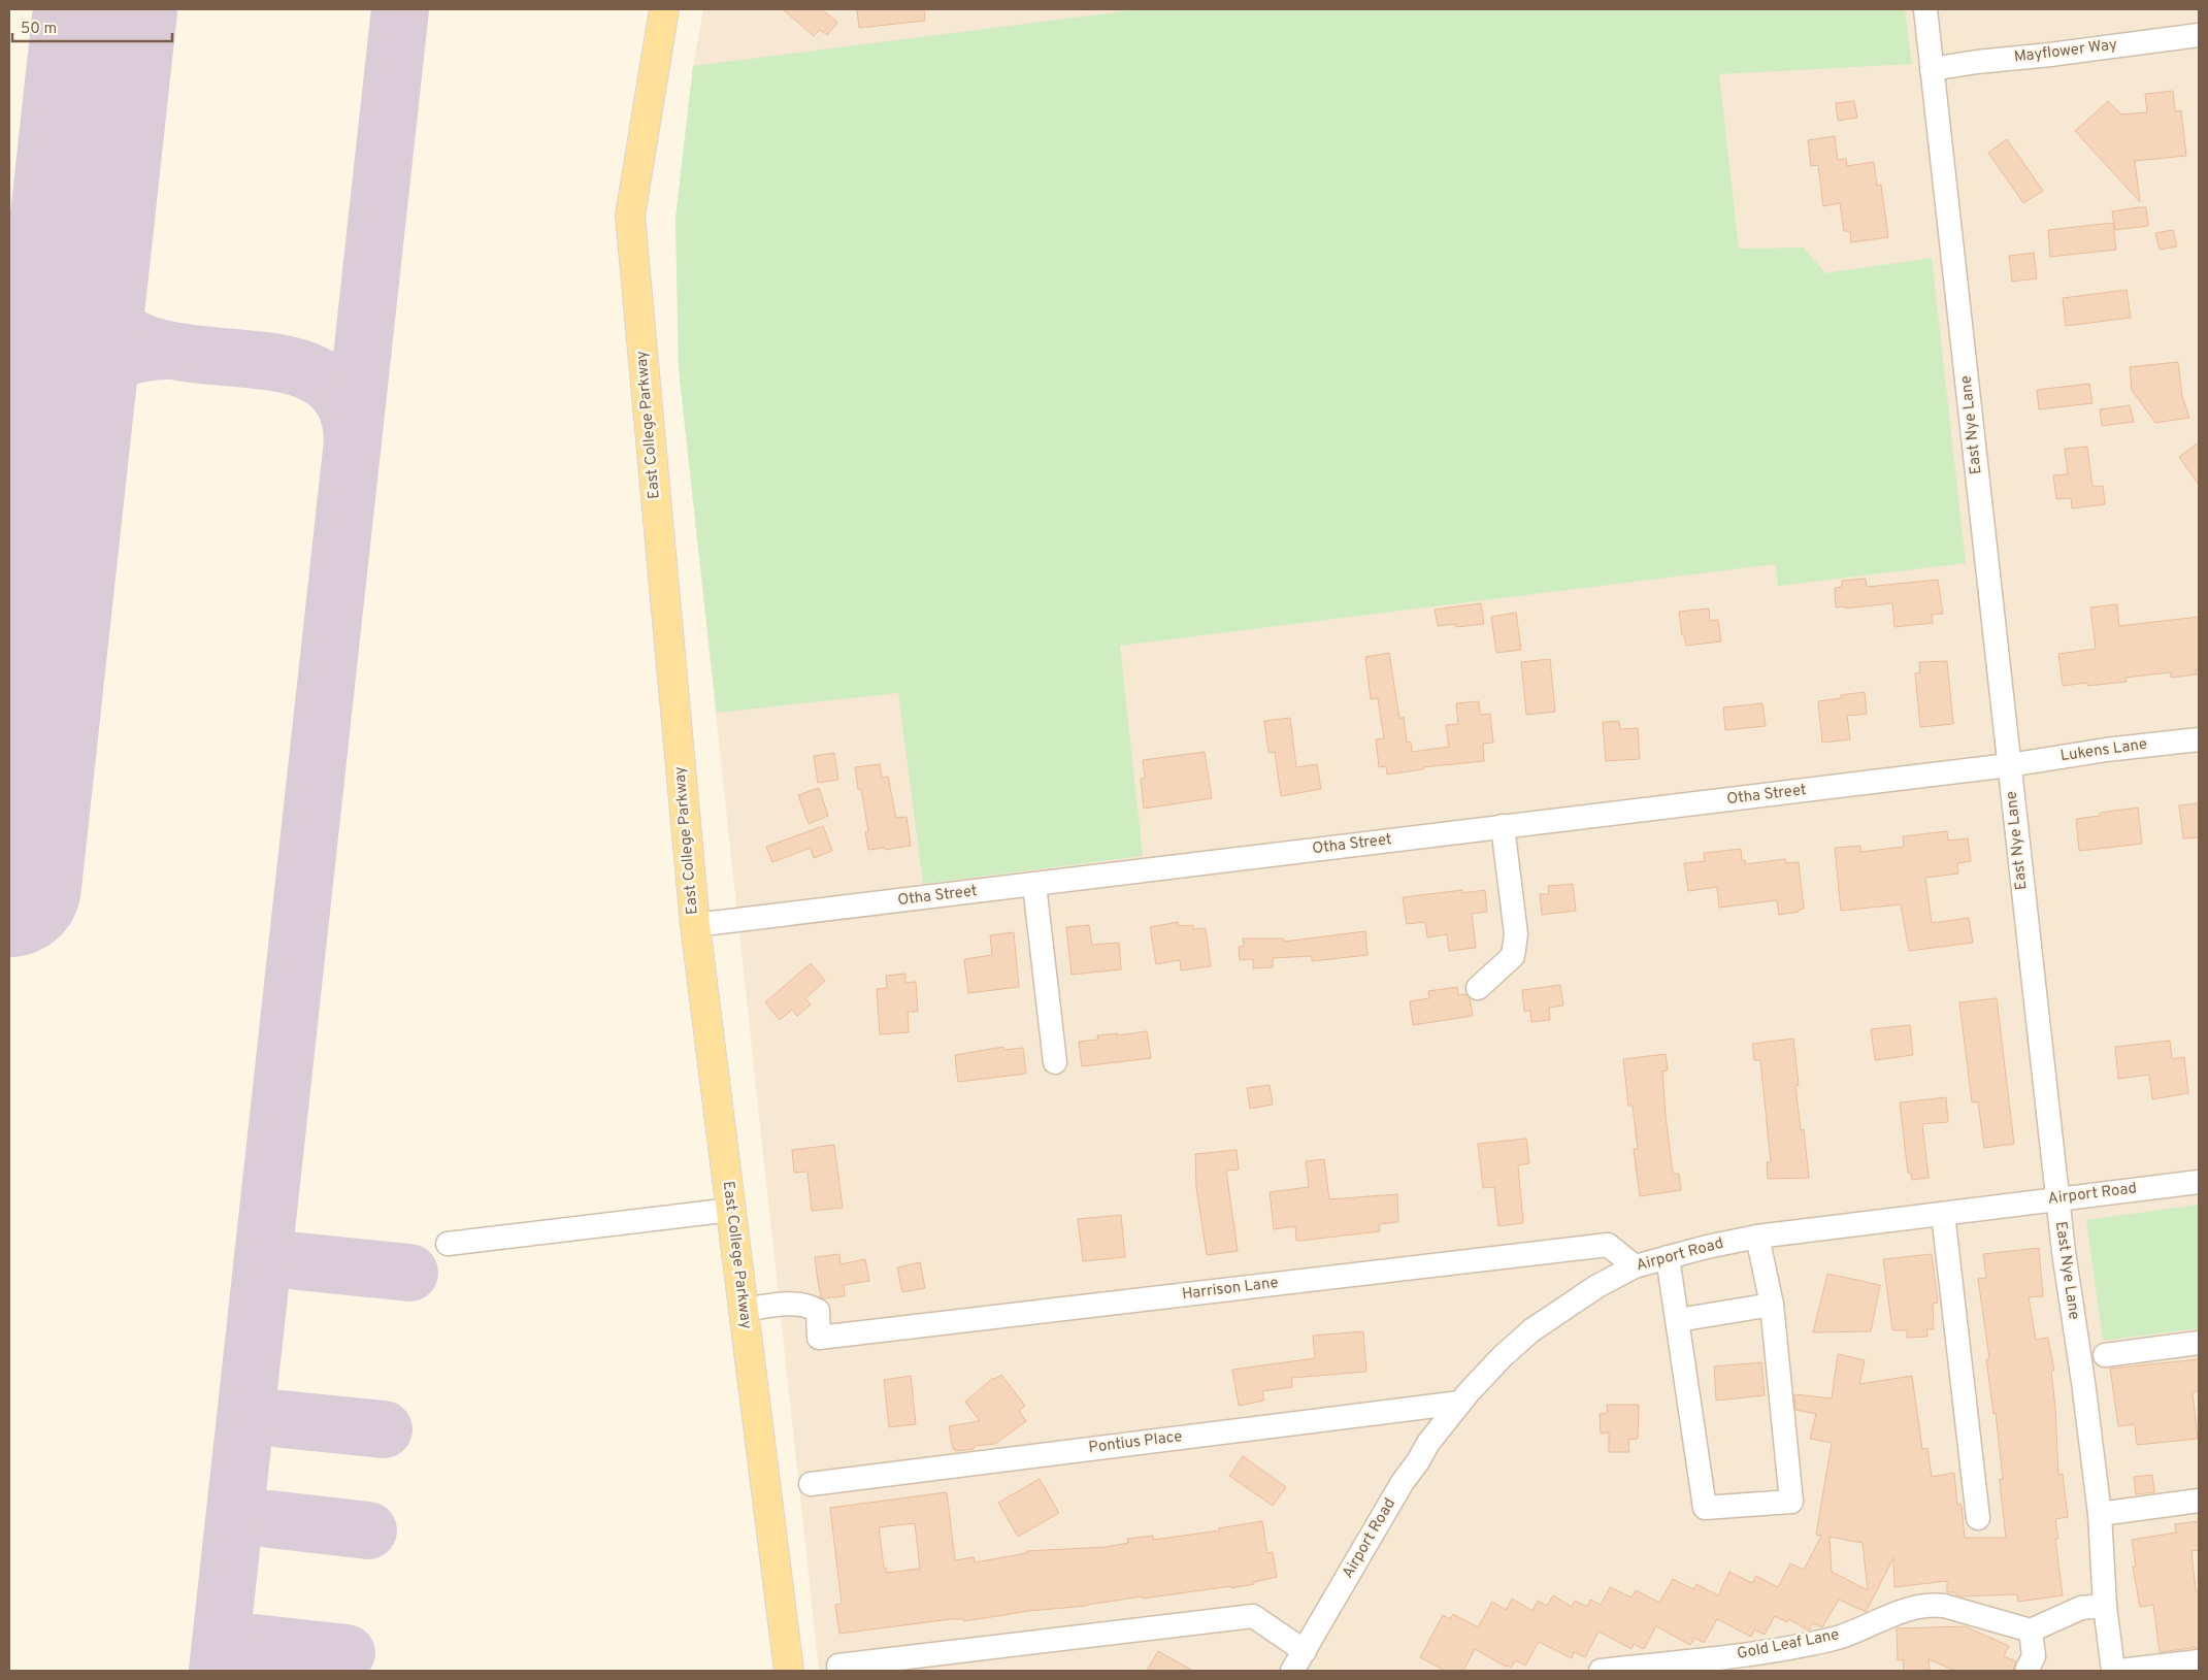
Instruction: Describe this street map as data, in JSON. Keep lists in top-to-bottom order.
{
  "streets": {
    "main road": ["East College Parkway"],
    "street": [
      "Mayflower Way",
      "East Nye Lane",
      "Lukens Lane",
      "Otha Street",
      "Airport Road",
      "Harrison Lane",
      "Pontius Place",
      "Gold Leaf Lane"
    ]
  },
  "crossings": [
    ["Mayflower Way", "East Nye Lane"],
    ["East College Parkway", "Otha Street"],
    ["East College Parkway", "Harrison Lane"],
    ["East Nye Lane", "Lukens Lane"],
    ["East Nye Lane", "Otha Street"],
    ["East Nye Lane", "Airport Road"],
    ["Lukens Lane", "Otha Street"],
    ["Airport Road", "Harrison Lane"],
    ["Airport Road", "Pontius Place"]
  ],
  "scale_bar": "50 m"
}
